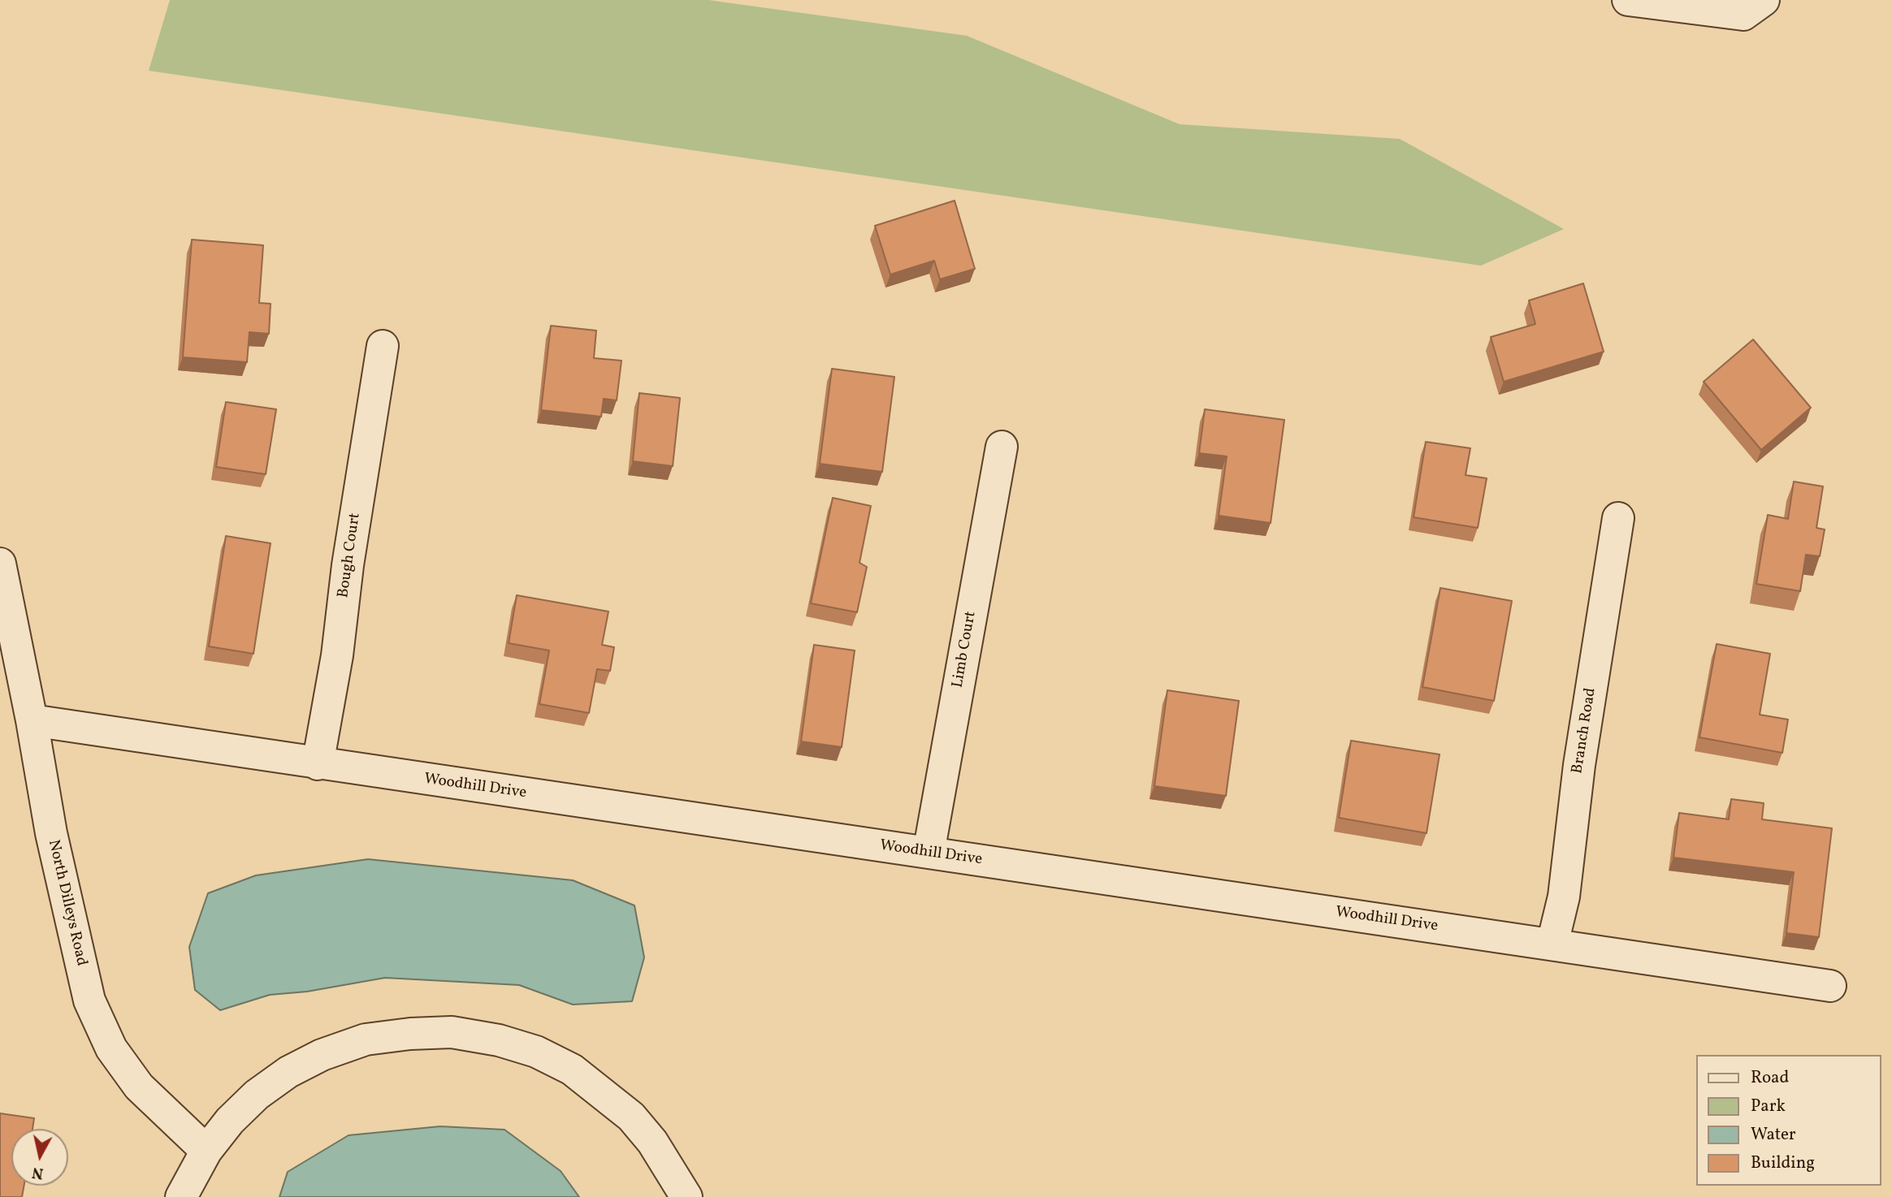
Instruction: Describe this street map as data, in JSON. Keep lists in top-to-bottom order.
{
  "streets": {
    "street": [
      "Bough Court",
      "Limb Court",
      "Branch Road",
      "Woodhill Drive",
      "North Dilleys Road"
    ]
  },
  "crossings": [
    ["Bough Court", "Woodhill Drive"],
    ["Limb Court", "Woodhill Drive"],
    ["Branch Road", "Woodhill Drive"],
    ["Woodhill Drive", "North Dilleys Road"]
  ],
  "legend": [
    "Road",
    "Park",
    "Water",
    "Building"
  ],
  "north": "bottom"
}
